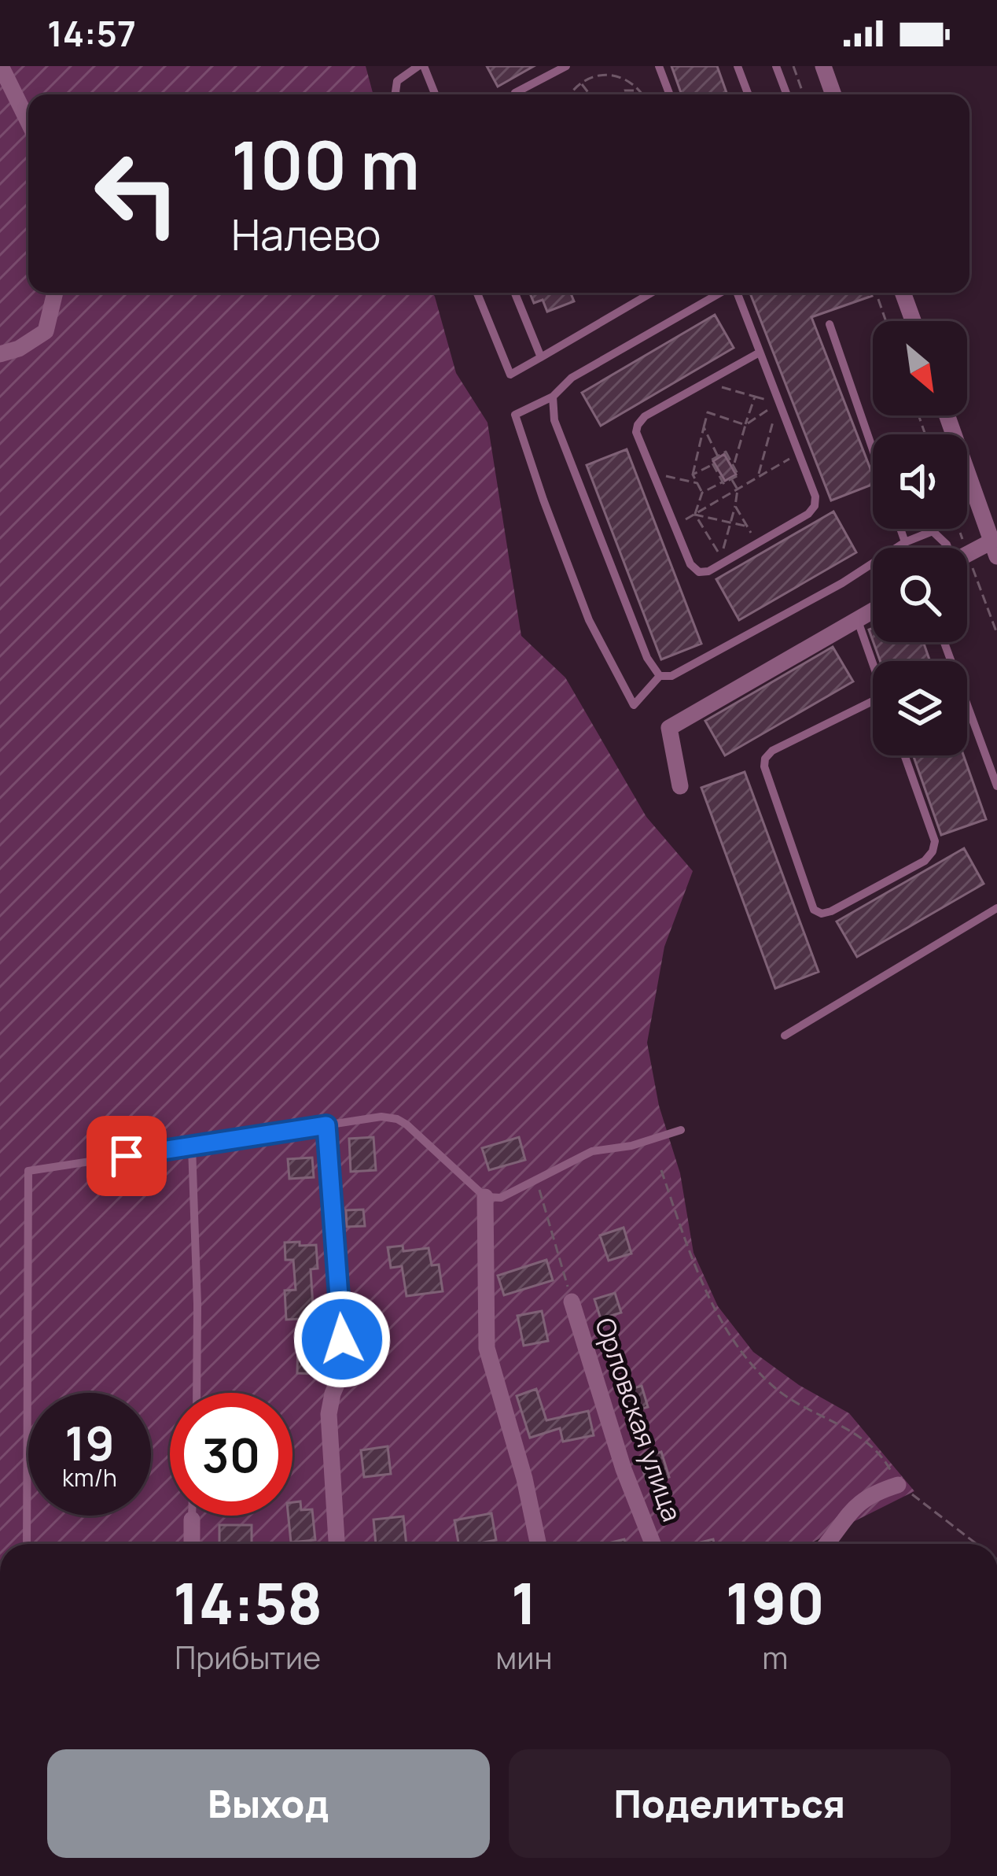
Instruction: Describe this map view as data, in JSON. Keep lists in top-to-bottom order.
{
  "streets": {
    "street": ["Орловская улица"]
  },
  "north": "bottom right",
  "page": {
    "status": "14:57",
    "turn": ["100 m", "Налево"],
    "speed": "19 km/h",
    "limit": "30",
    "eta": [
      "14:58",
      "Прибытие",
      "1",
      "мин",
      "190",
      "m"
    ],
    "buttons": ["Выход", "Поделиться"]
  }
}
